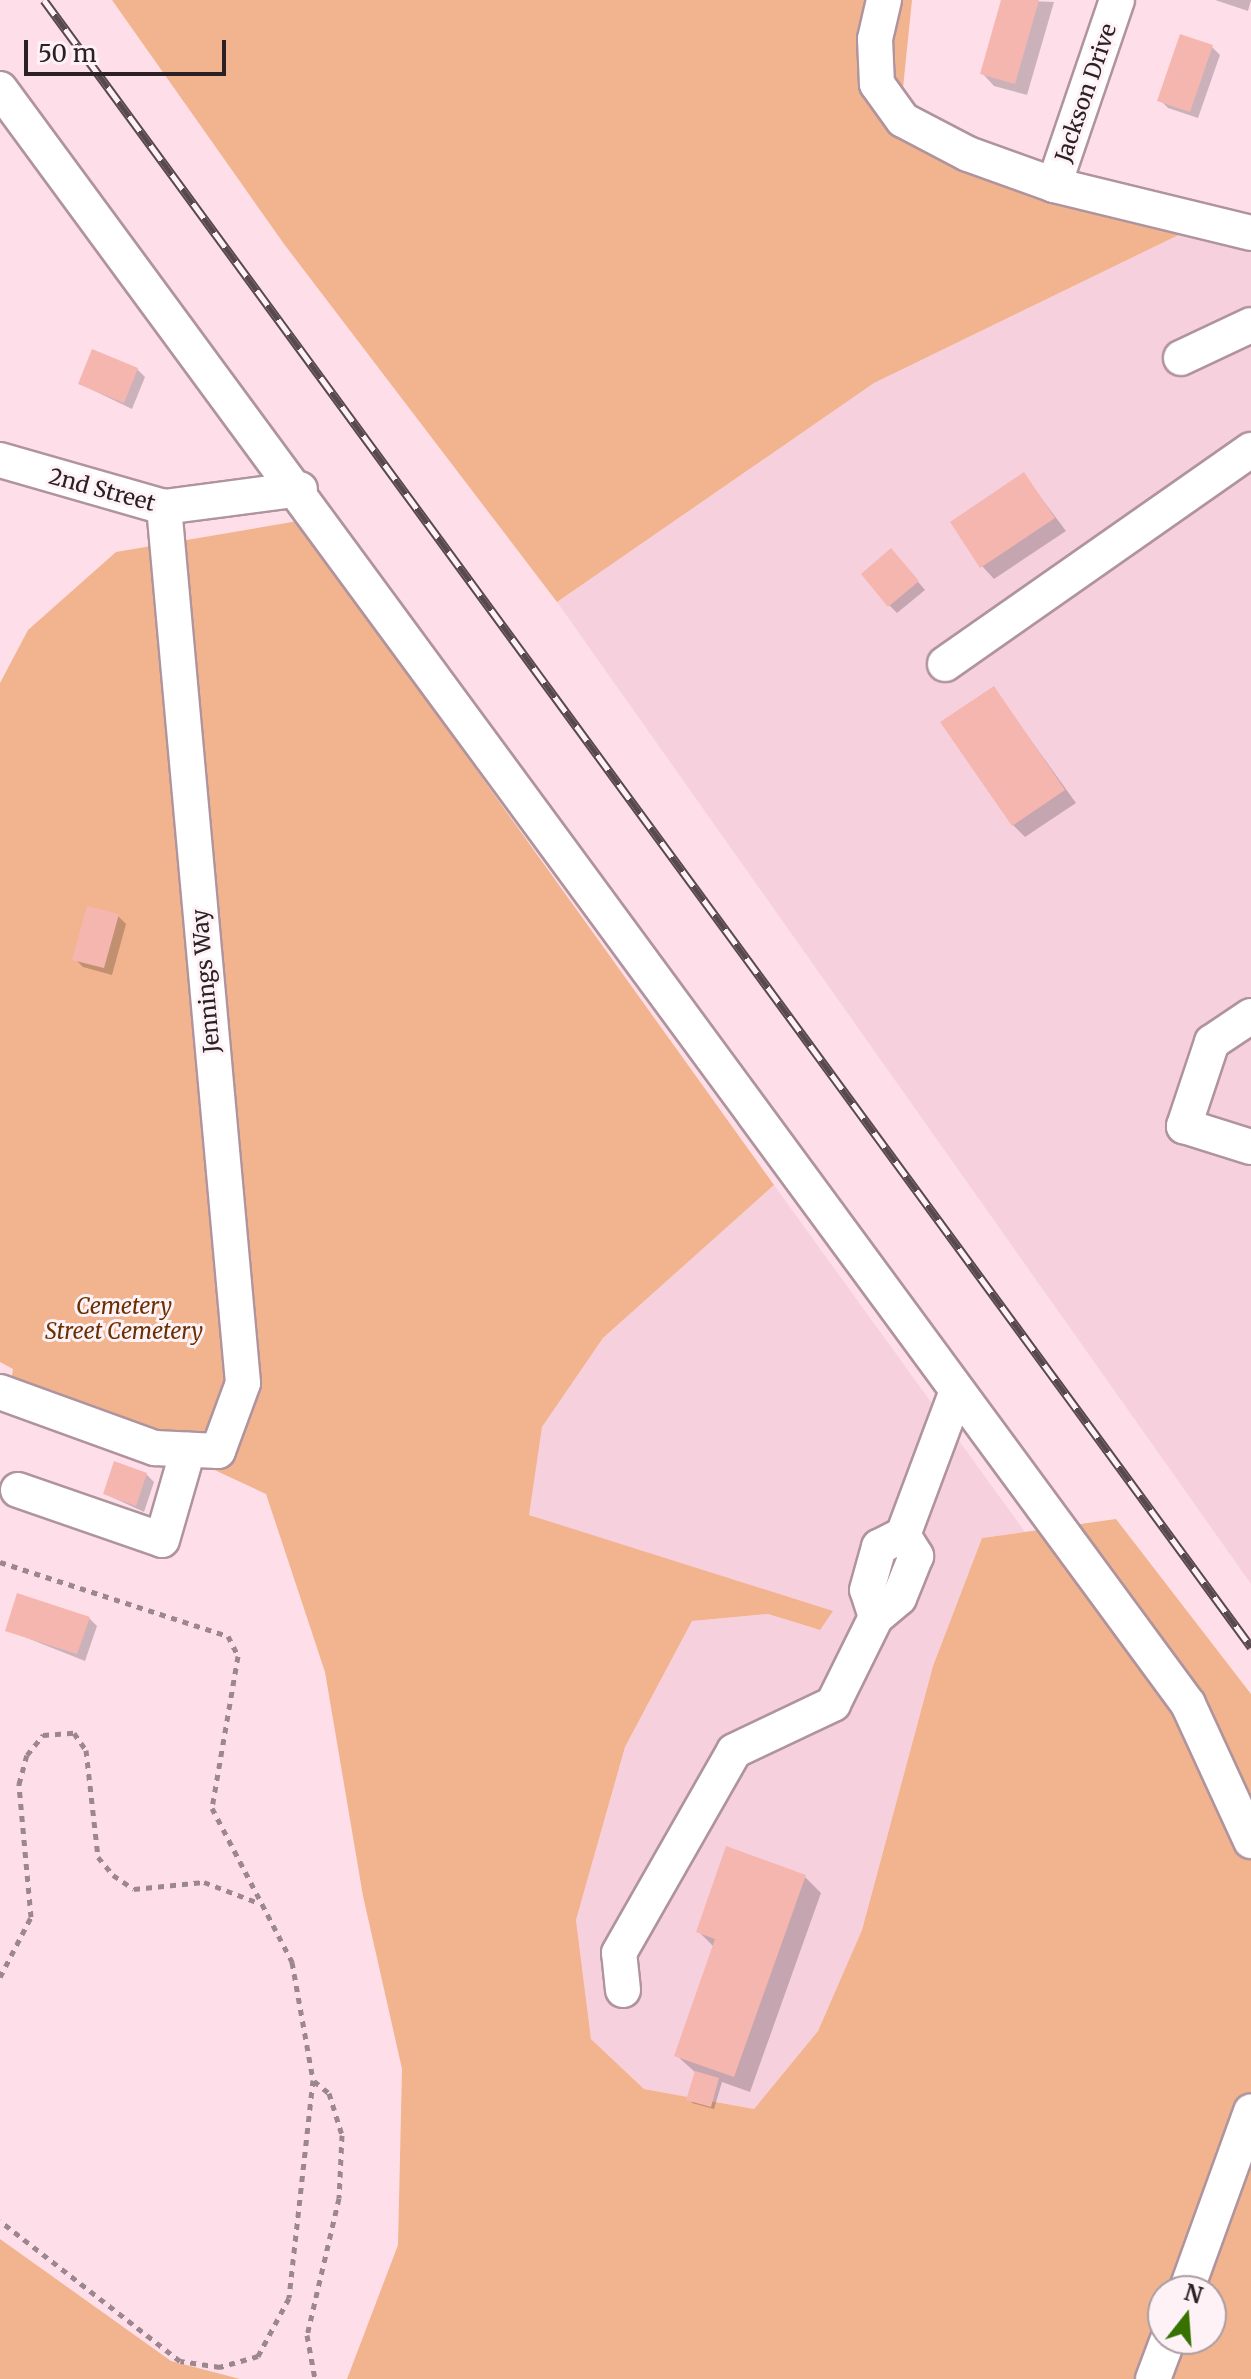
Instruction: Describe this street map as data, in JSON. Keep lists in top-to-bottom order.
{
  "streets": {
    "street": ["Jackson Drive", "2nd Street", "Jennings Way"]
  },
  "crossings": [
    ["2nd Street", "Jennings Way"]
  ],
  "parks": ["Cemetery Street Cemetery"],
  "scale_bar": "50 m",
  "north": "top"
}
